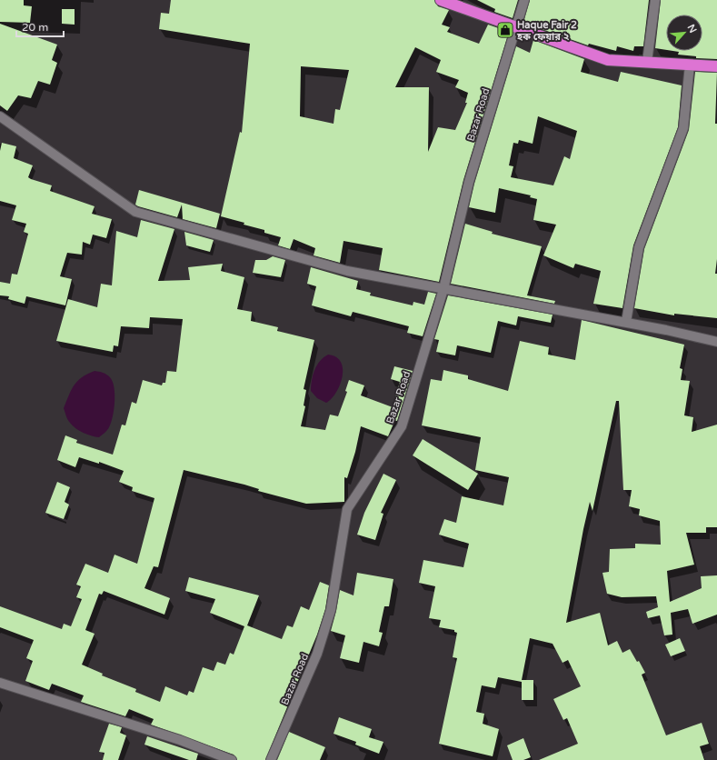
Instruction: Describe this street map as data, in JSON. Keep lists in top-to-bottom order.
{
  "streets": {
    "street": ["Bazar Road"]
  },
  "places": {
    "shop": ["Haque Fair 2 হক ফেয়ার ২"]
  },
  "scale_bar": "20 m",
  "north": "top right"
}
